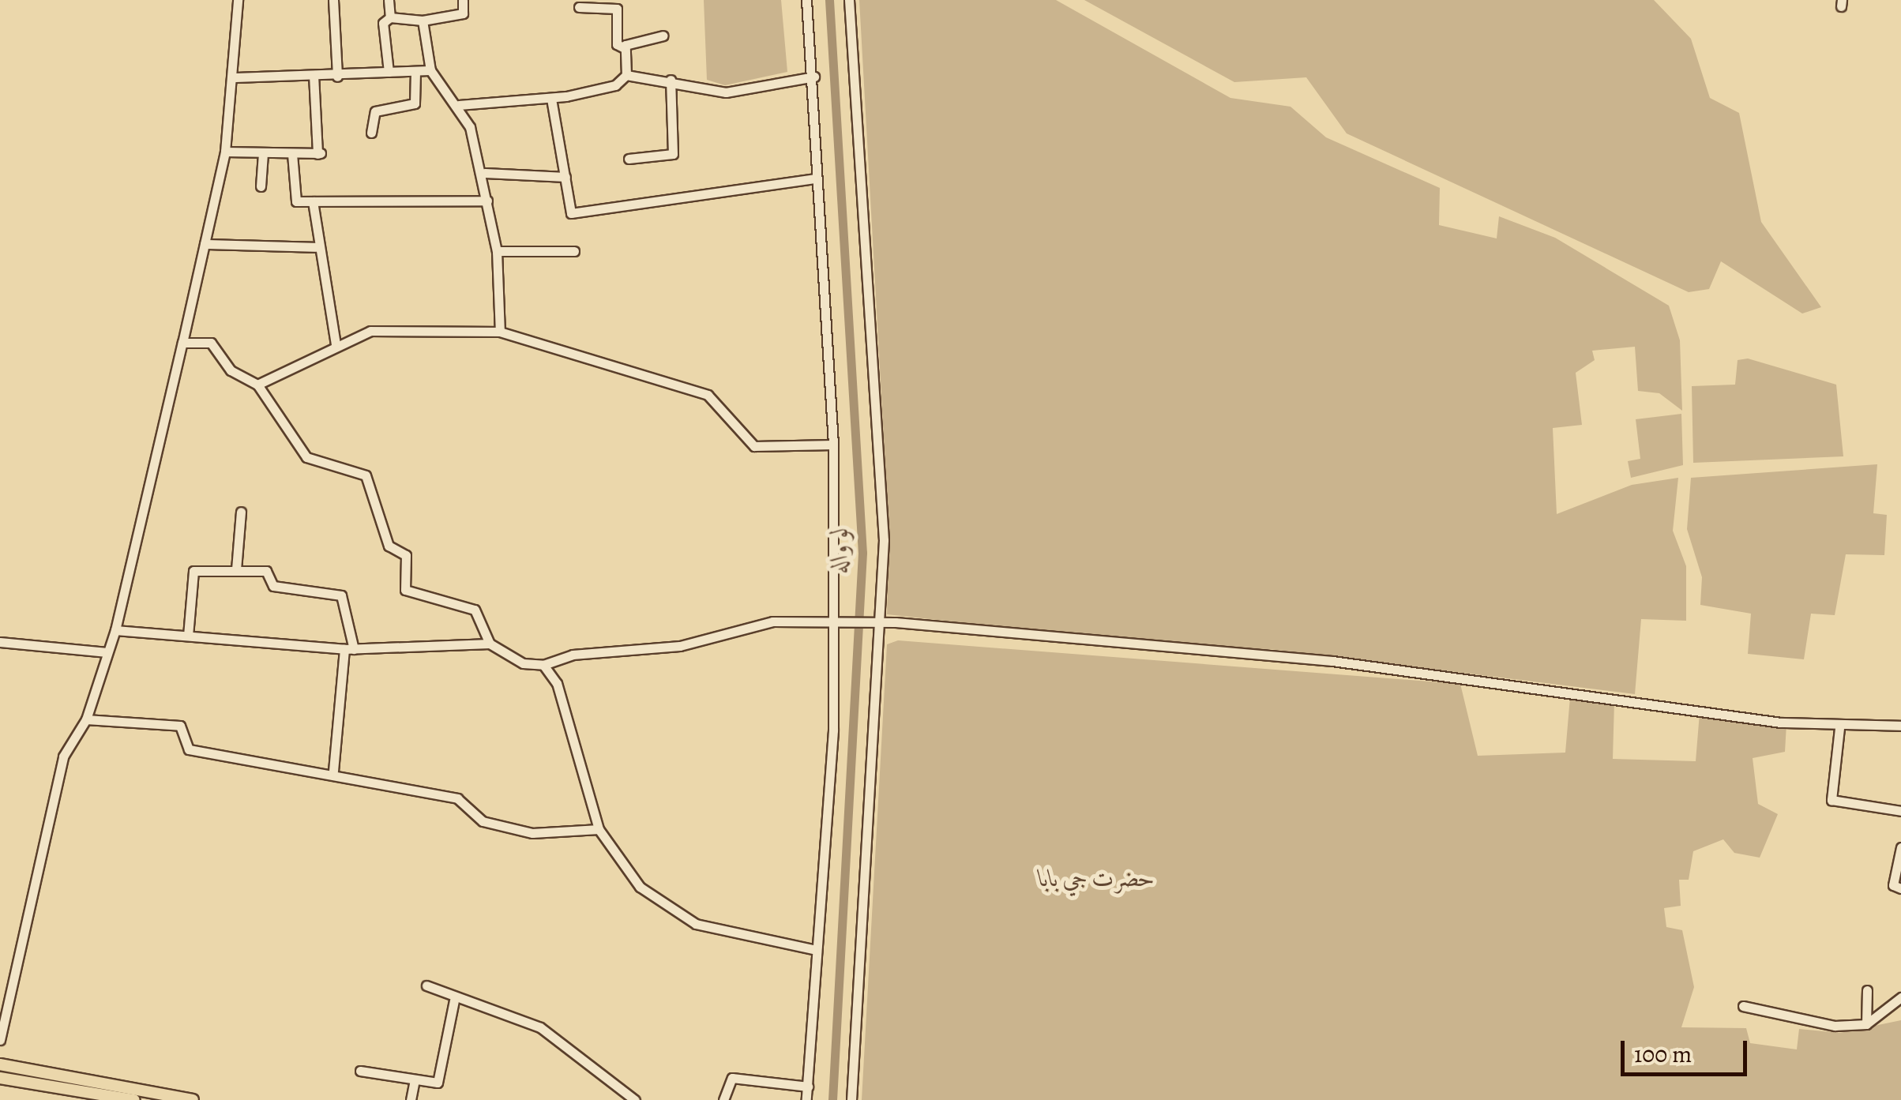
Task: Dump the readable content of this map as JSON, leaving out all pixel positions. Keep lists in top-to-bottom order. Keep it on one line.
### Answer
{"water":["لو واله"],"parks":["حضرت جي بابا"],"scale_bar":"100 m"}
